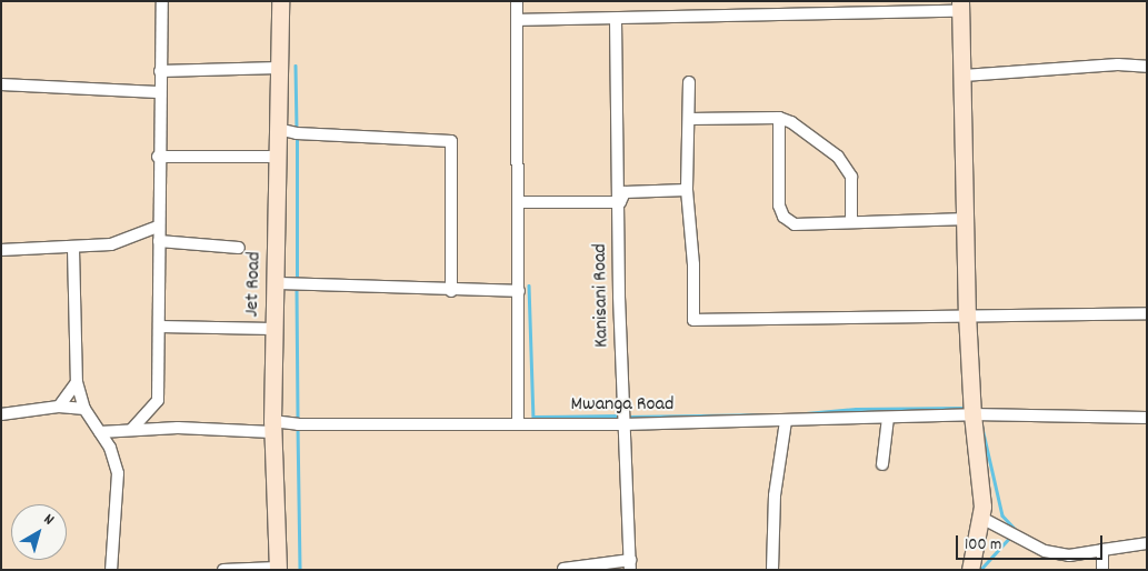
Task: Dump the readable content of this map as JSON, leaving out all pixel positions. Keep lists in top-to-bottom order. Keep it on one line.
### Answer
{"streets":{"street":["Jet Road","Kanisani Road","Mwanga Road"]},"crossings":[["Jet Road","Mwanga Road"],["Kanisani Road","Mwanga Road"]],"scale_bar":"100 m","north":"top right"}
